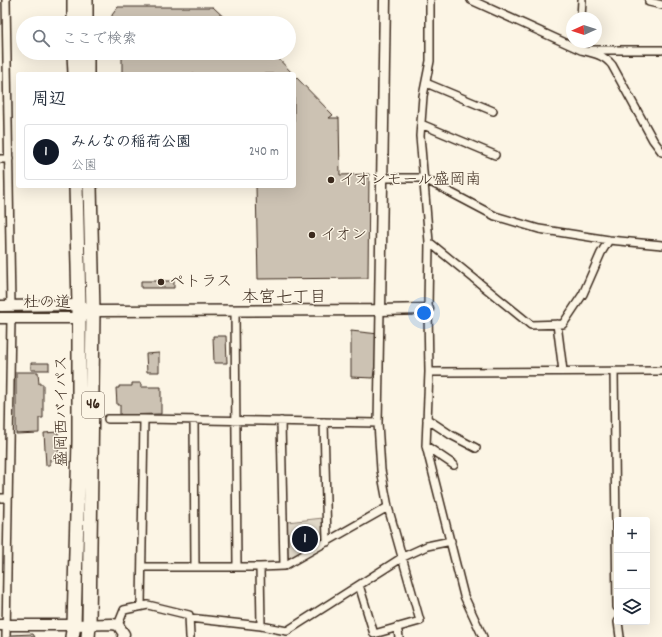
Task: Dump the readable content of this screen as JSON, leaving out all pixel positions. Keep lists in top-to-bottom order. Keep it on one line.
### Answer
{"streets":{"highway":["46","盛岡西バイパス"],"street":["杜の道"]},"crossings":[["杜の道","盛岡西バイパス"]],"districts":["本宮七丁目"],"places":["イオンモール盛岡南","イオン","ペトラス"],"north":"left","page":{"search":"ここで検索","heading":"周辺","list":[{"mark":"1","name":"みんなの稲荷公園","note":"公園","value":"240 m"}],"map_buttons":["+","−"],"pins":"1"}}
